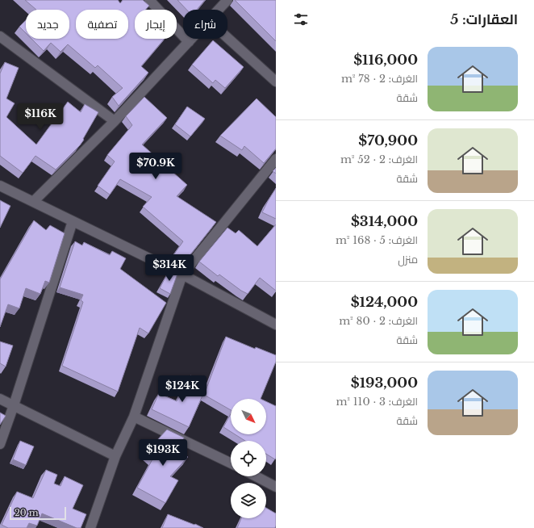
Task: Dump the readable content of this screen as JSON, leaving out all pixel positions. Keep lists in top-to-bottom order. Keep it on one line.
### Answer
{"scale_bar":"20 m","north":"bottom right","page":{"heading":"العقارات: 5","chip":["شراء","إيجار","تصفية","جديد"],"list":[{"name":"$116,000","note":"الغرف: 2 · 78 m² · شقة"},{"name":"$70,900","note":"الغرف: 2 · 52 m² · شقة"},{"name":"$314,000","note":"الغرف: 5 · 168 m² · منزل"},{"name":"$124,000","note":"الغرف: 2 · 80 m² · شقة"},{"name":"$193,000","note":"الغرف: 3 · 110 m² · شقة"}],"price":["$116K","$70.9K","$314K","$124K","$193K"],"scale":"20 m"}}
